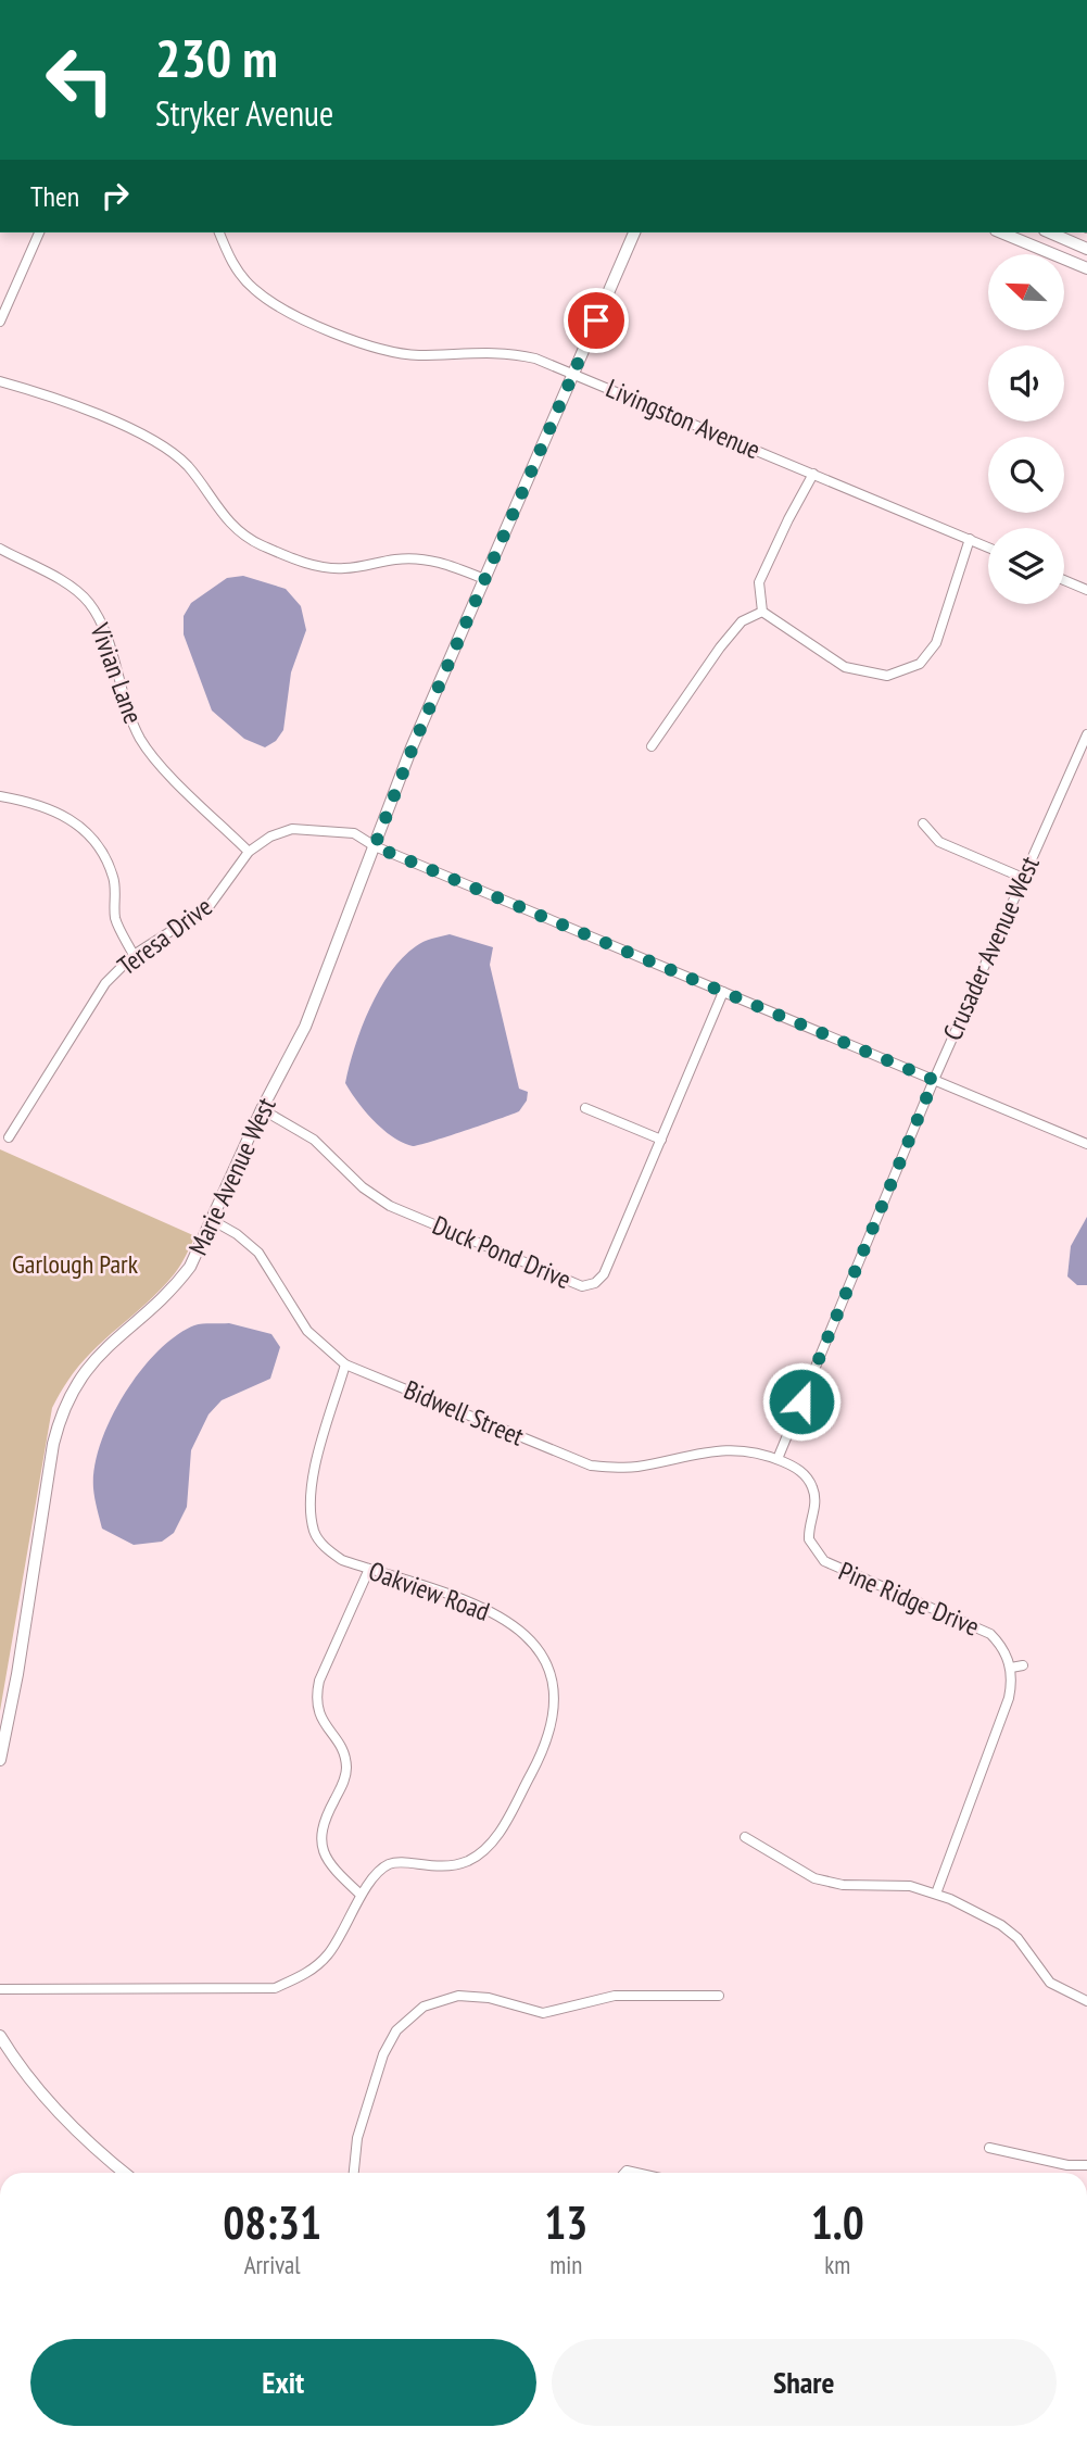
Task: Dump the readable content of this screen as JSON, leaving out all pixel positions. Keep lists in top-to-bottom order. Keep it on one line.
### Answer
{"streets":{"street":["Livingston Avenue","Vivian Lane","Teresa Drive","Crusader Avenue West","Marie Avenue West","Duck Pond Drive","Bidwell Street","Oakview Road","Pine Ridge Drive"]},"crossings":[["Livingston Avenue","Marie Avenue West"],["Vivian Lane","Teresa Drive"],["Teresa Drive","Crusader Avenue West"],["Teresa Drive","Marie Avenue West"],["Teresa Drive","Duck Pond Drive"],["Crusader Avenue West","Bidwell Street"],["Crusader Avenue West","Pine Ridge Drive"],["Marie Avenue West","Duck Pond Drive"],["Marie Avenue West","Bidwell Street"],["Bidwell Street","Oakview Road"],["Bidwell Street","Pine Ridge Drive"]],"parks":["Garlough Park"],"north":"top left","page":{"turn":["230 m","Stryker Avenue"],"then":"Then","eta":["08:31","Arrival","13","min","1.0","km"],"buttons":["Exit","Share"]}}
